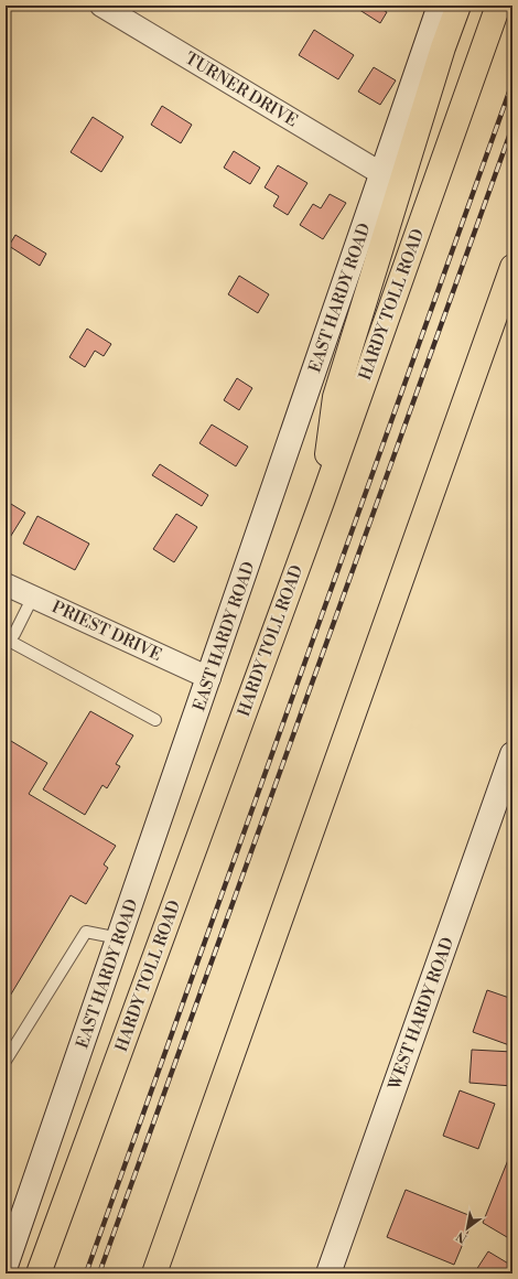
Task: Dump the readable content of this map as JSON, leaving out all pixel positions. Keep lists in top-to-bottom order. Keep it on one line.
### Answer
{"streets":{"highway":["HARDY TOLL ROAD"],"main road":["EAST HARDY ROAD","WEST HARDY ROAD"],"street":["TURNER DRIVE","PRIEST DRIVE"]},"crossings":[["TURNER DRIVE","EAST HARDY ROAD"],["EAST HARDY ROAD","PRIEST DRIVE"]],"north":"bottom left"}
